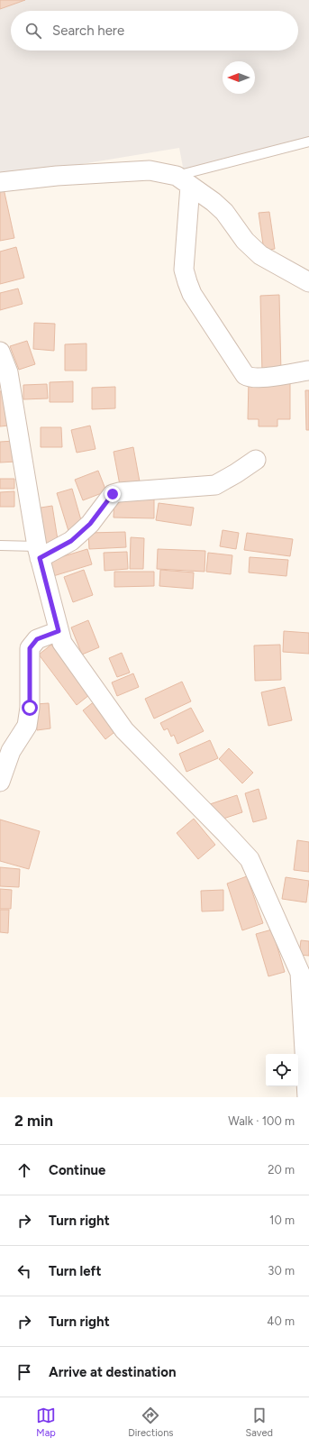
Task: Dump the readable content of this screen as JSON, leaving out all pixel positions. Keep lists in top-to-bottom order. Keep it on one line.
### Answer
{"north":"left","page":{"search":"Search here","heading":["2 min","Walk · 100 m"],"list":[["Continue","20 m"],["Turn right","10 m"],["Turn left","30 m"],["Turn right","40 m"],"Arrive at destination"],"nav":["Map","Directions","Saved"]}}
